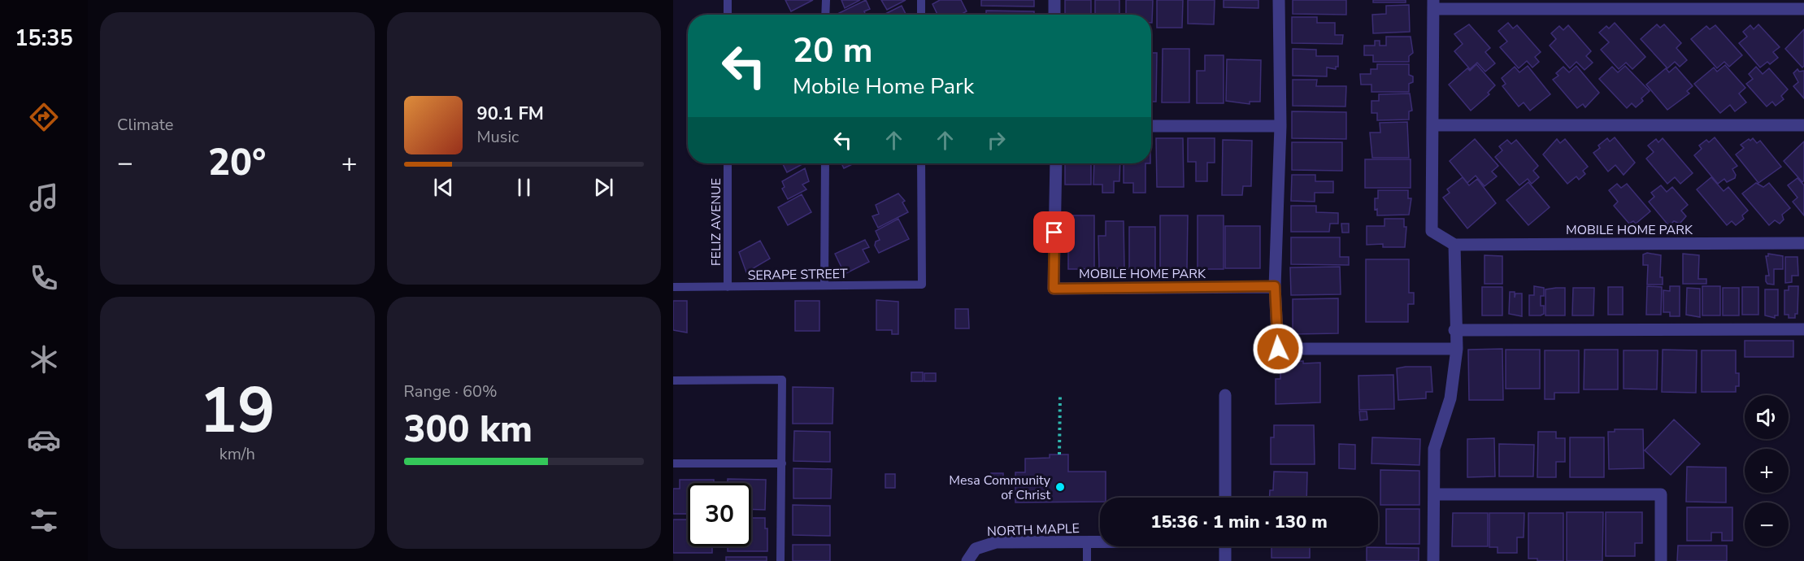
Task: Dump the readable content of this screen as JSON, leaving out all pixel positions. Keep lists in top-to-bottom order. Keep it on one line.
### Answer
{"streets":{"street":["MOBILE HOME PARK","NORTH MAPLE"],"lane":["FELIZ AVENUE","SERAPE STREET"]},"crossings":[["FELIZ AVENUE","SERAPE STREET"]],"places":["Mesa Community of Christ"],"page":{"tabs":"15:35","tile":["Climate",["19","km/h"],["Range · 60%","300 km"]],"turn":["20 m","Mobile Home Park"],"song":["90.1 FM","Music"],"heat":["−","20°","+"],"map_buttons":["+","−"],"limit":"30","trip":"15:36 · 1 min · 130 m"}}
